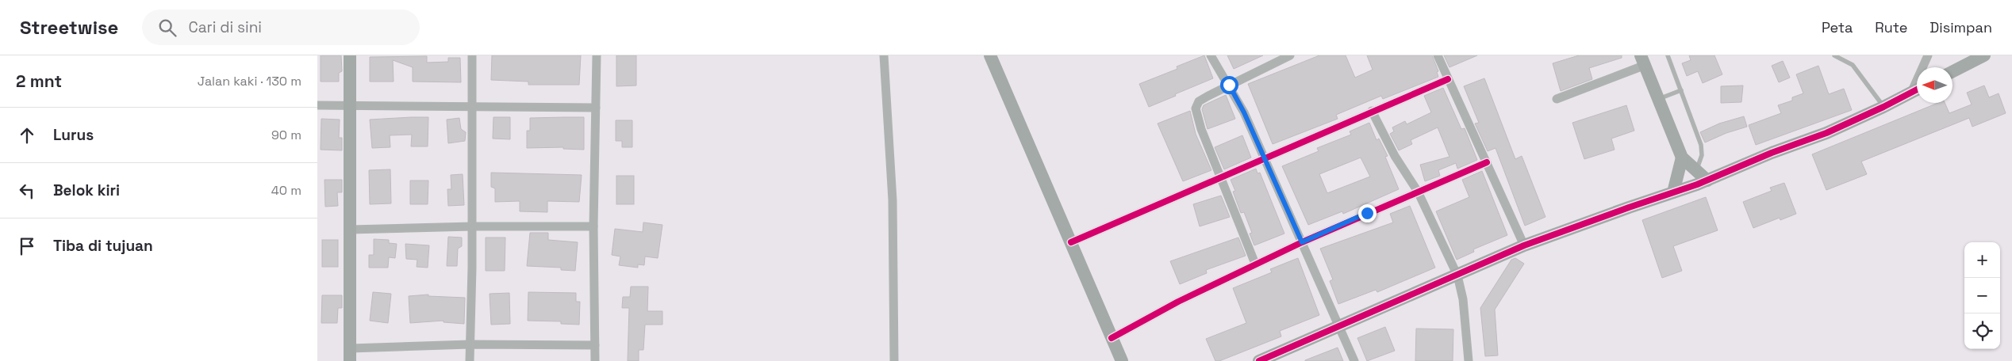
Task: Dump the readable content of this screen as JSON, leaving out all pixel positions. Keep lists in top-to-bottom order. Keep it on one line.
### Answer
{"north":"left","page":{"header":"Streetwise","search":"Cari di sini","nav":["Peta","Rute","Disimpan"],"heading":["2 mnt","Jalan kaki · 130 m"],"list":[["Lurus","90 m"],["Belok kiri","40 m"],"Tiba di tujuan"],"map_buttons":["+","−"]}}
